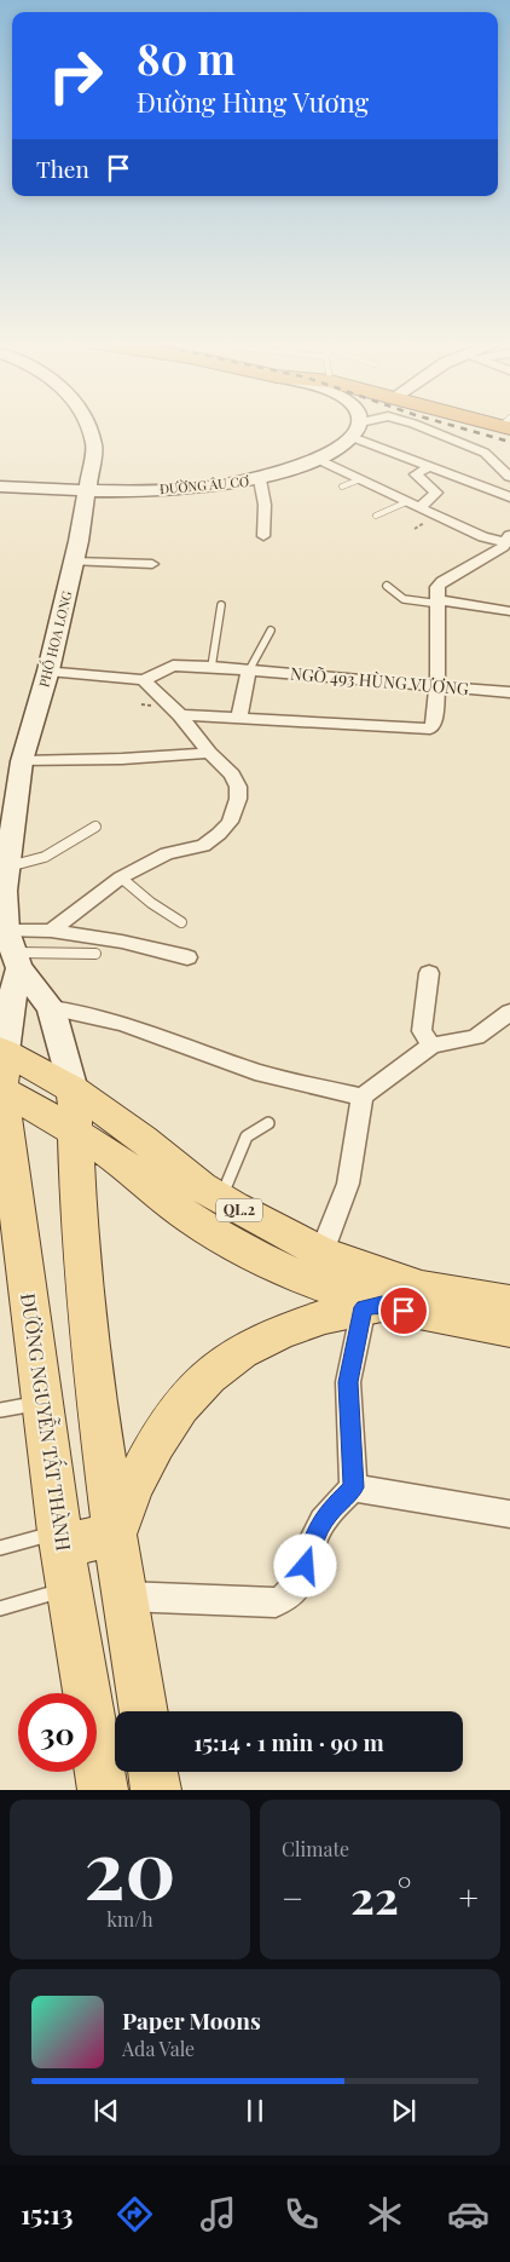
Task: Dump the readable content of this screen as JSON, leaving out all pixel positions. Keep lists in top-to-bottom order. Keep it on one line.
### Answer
{"streets":{"main road":["QL.2","ĐƯỜNG NGUYỄN TẤT THÀNH"],"street":["ĐƯỜNG ÂU CƠ","PHỐ HOA LONG","NGÕ 493 HÙNG VƯƠNG"]},"crossings":[["ĐƯỜNG ÂU CƠ","PHỐ HOA LONG"],["PHỐ HOA LONG","QL.2"],["PHỐ HOA LONG","ĐƯỜNG NGUYỄN TẤT THÀNH"],["QL.2","ĐƯỜNG NGUYỄN TẤT THÀNH"]],"page":{"turn":["80 m","Đường Hùng Vương"],"then":"Then","limit":"30","trip":"15:14 · 1 min · 90 m","tile":[["20","km/h"],"Climate"],"heat":["−","22°","+"],"song":["Paper Moons","Ada Vale"],"tabs":"15:13"}}
